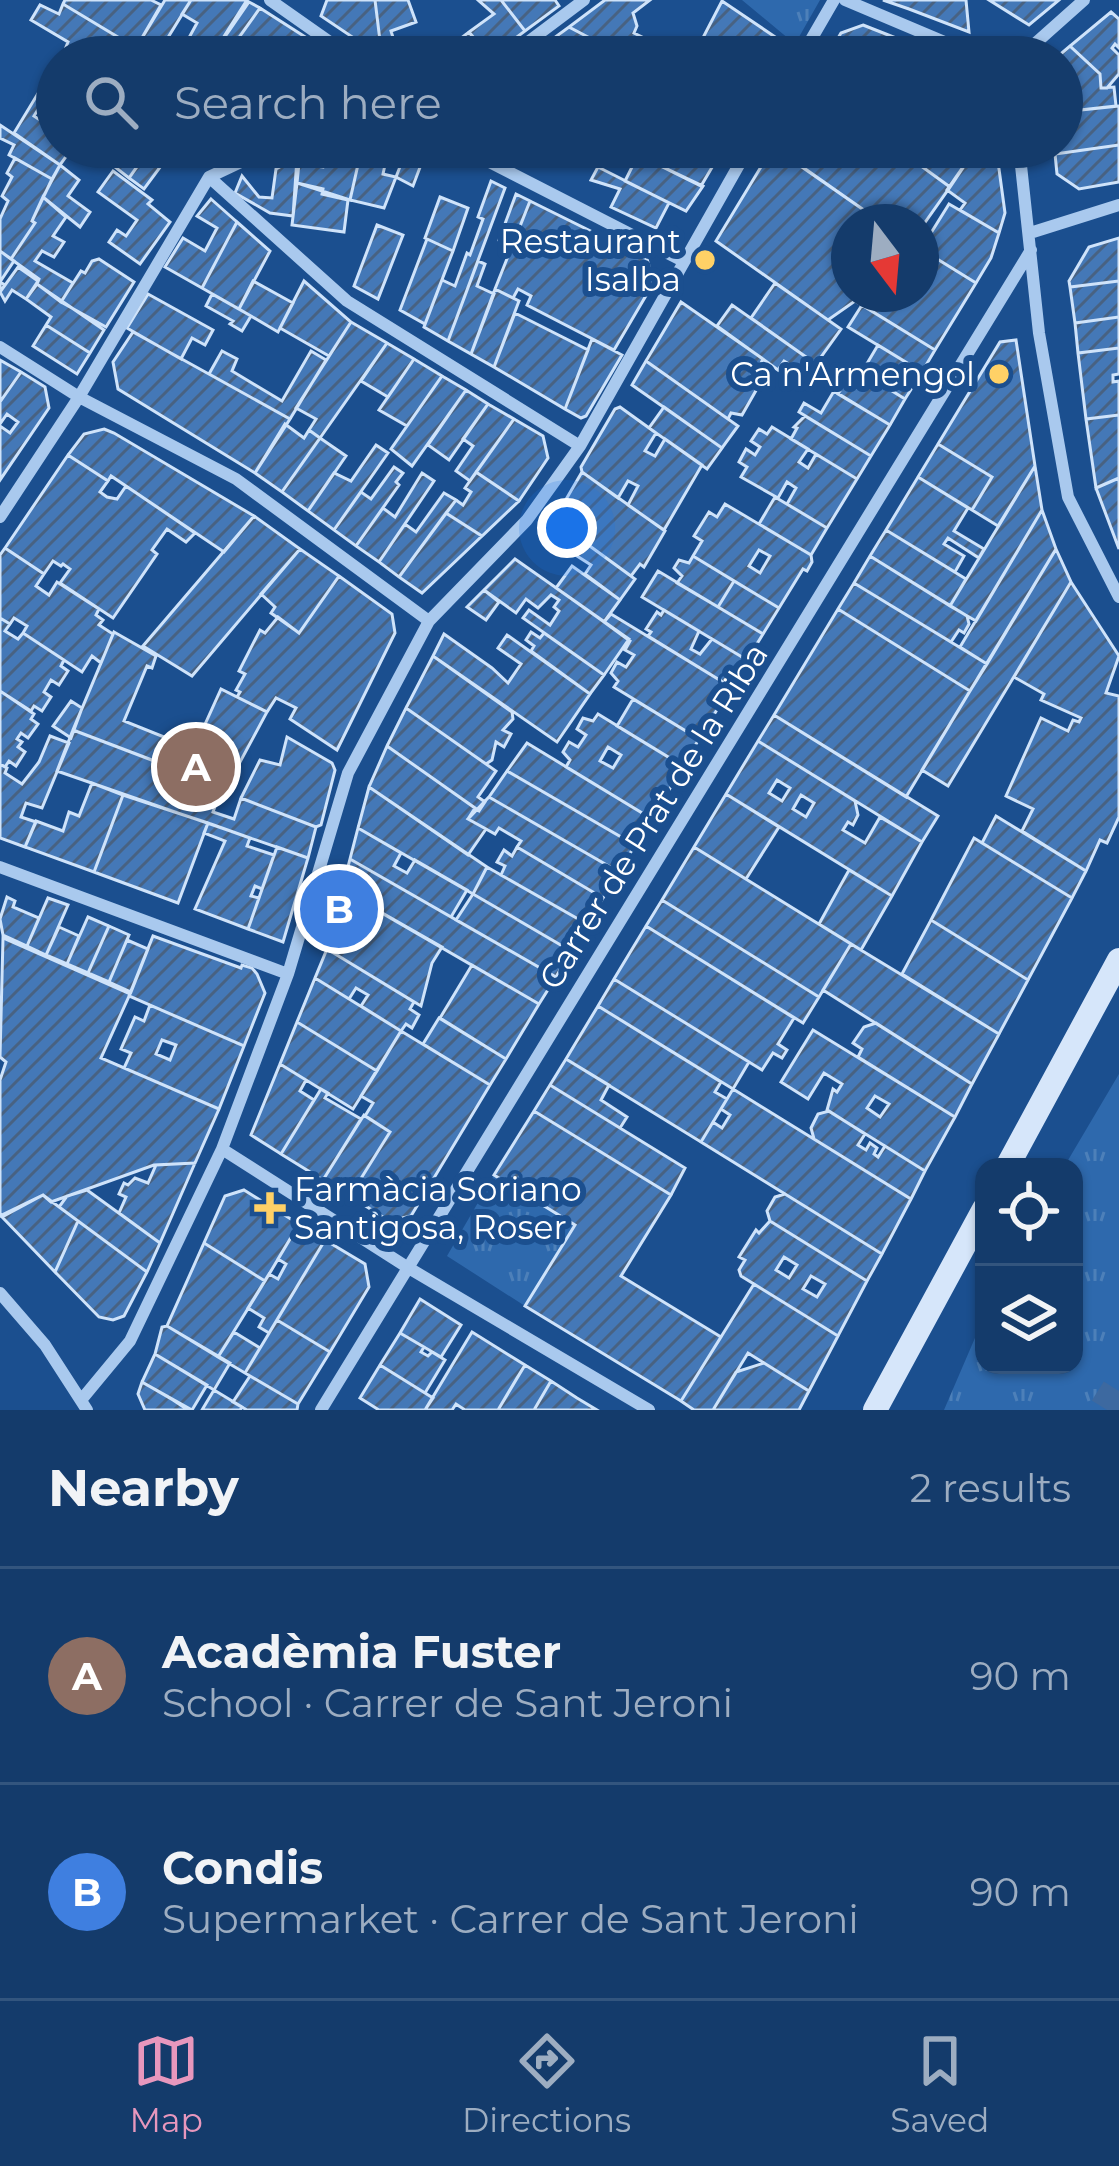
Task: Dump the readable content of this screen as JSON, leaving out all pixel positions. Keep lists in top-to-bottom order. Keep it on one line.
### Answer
{"streets":{"street":["Carrer de Prat de la Riba"]},"places":{"other":["Restaurant Isalba","Ca n'Armengol"],"health":["Farmàcia Soriano Santigosa, Roser"]},"north":"bottom","page":{"search":"Search here","pins":["A","B"],"heading":["Nearby","2 results"],"list":[{"mark":"A","name":"Acadèmia Fuster","note":"School · Carrer de Sant Jeroni","value":"90 m"},{"mark":"B","name":"Condis","note":"Supermarket · Carrer de Sant Jeroni","value":"90 m"}],"nav":["Map","Directions","Saved"]}}
